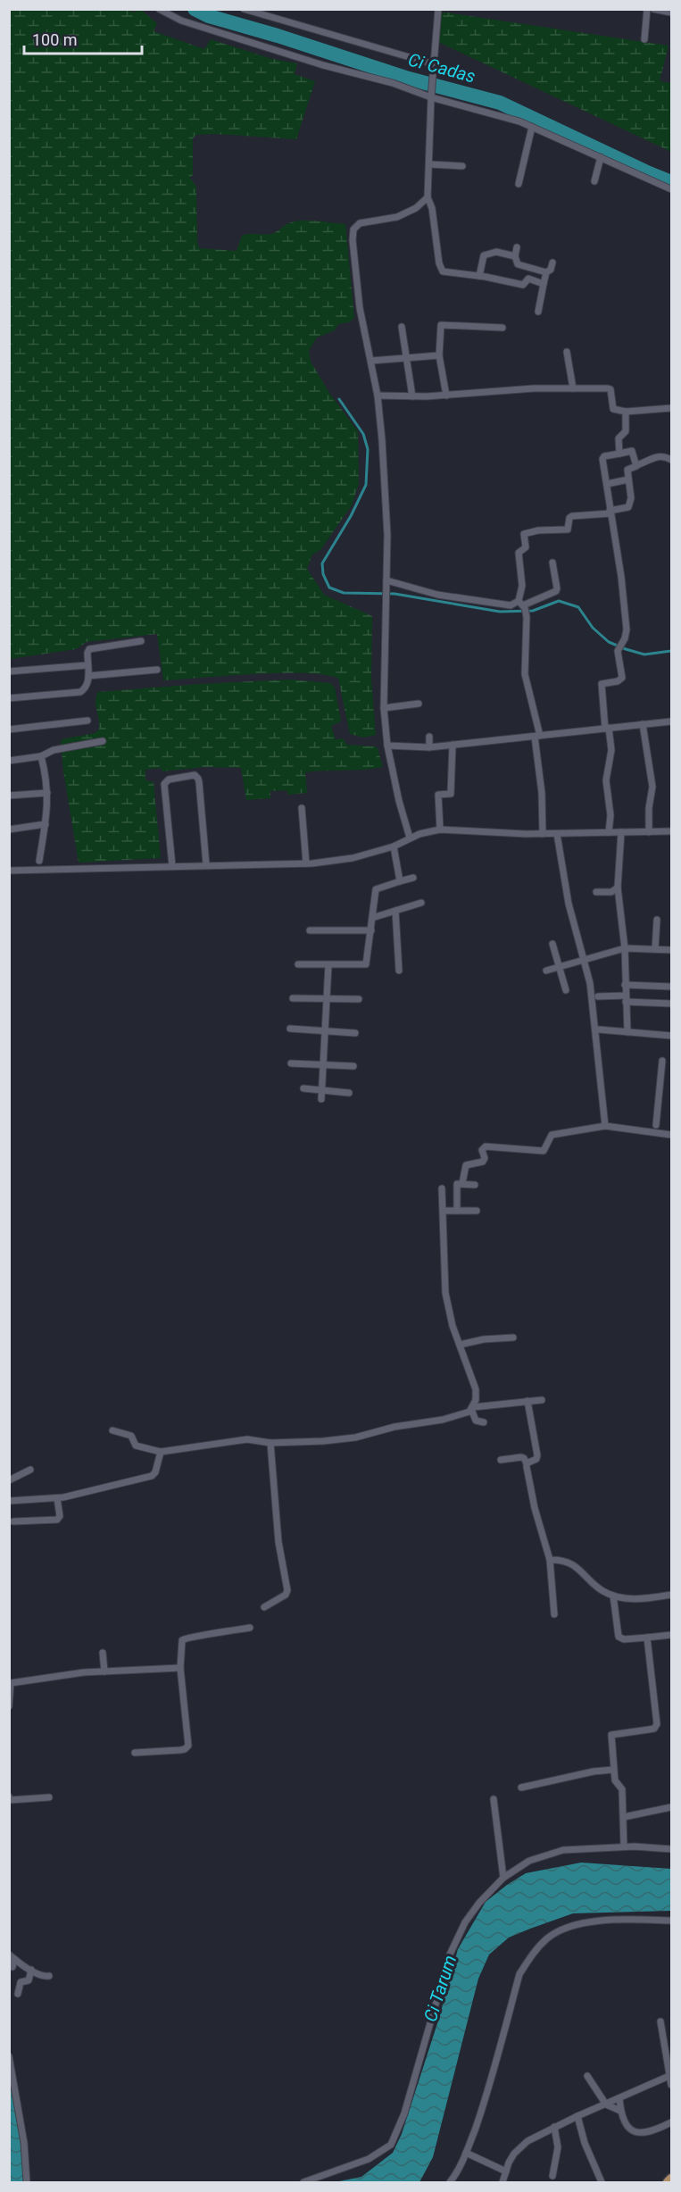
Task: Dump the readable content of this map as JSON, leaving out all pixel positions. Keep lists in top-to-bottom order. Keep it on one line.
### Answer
{"water":["Ci Cadas","Ci Tarum"],"scale_bar":"100 m"}
